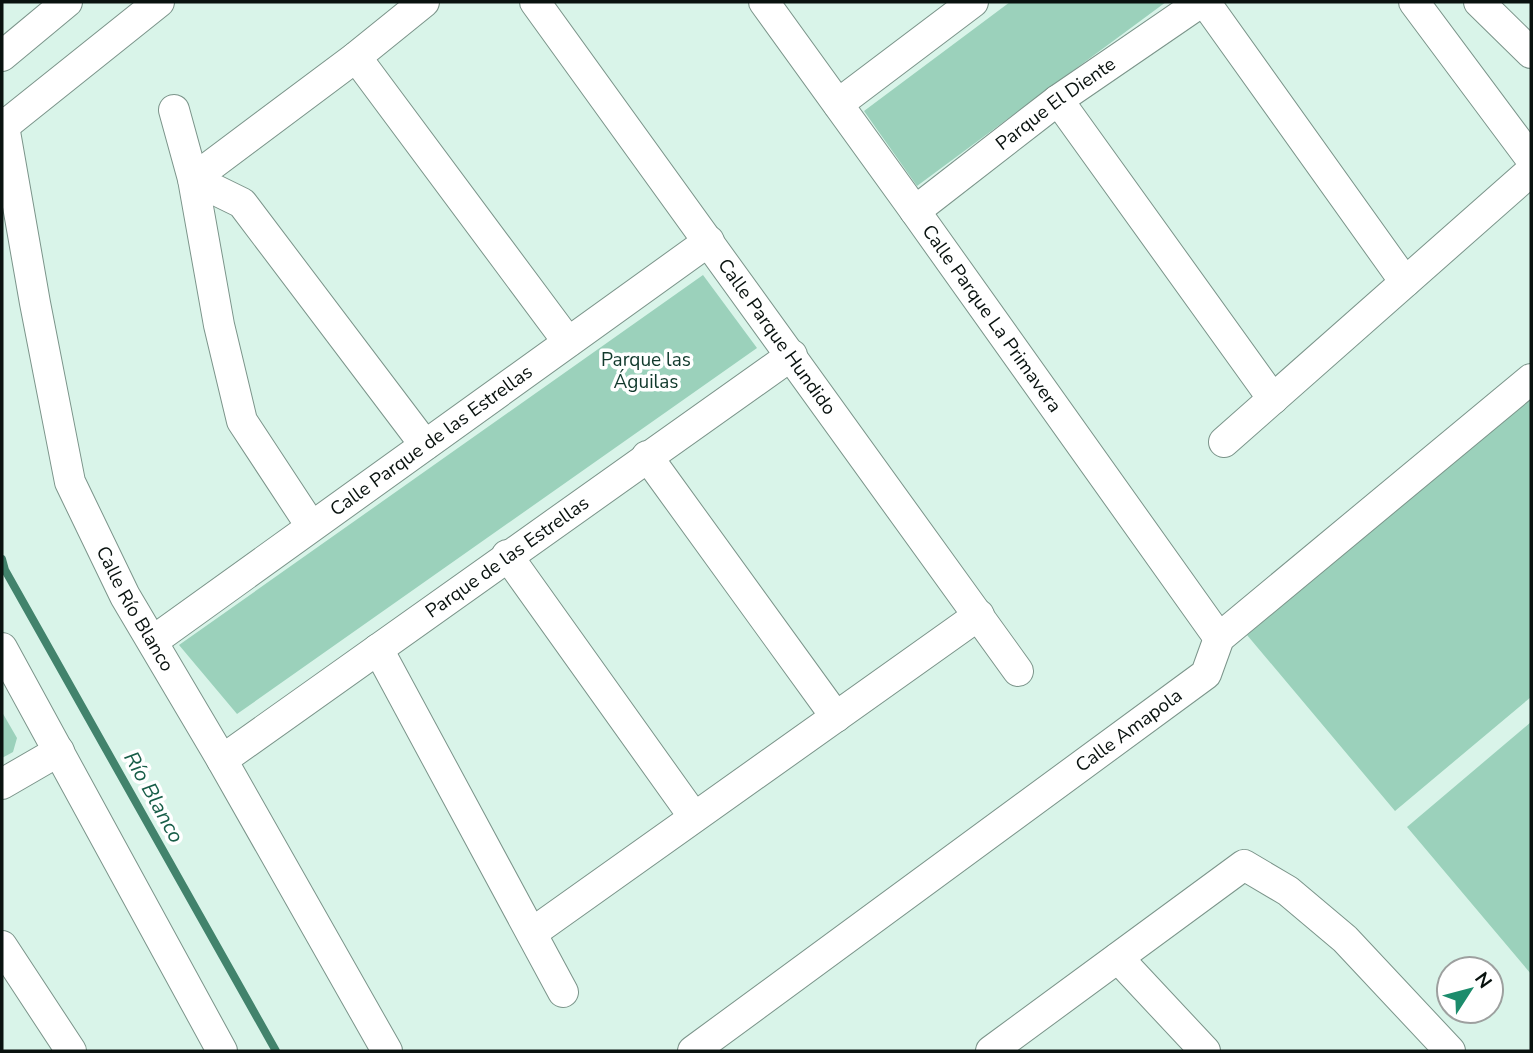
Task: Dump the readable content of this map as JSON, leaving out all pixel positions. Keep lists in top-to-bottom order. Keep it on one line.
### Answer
{"streets":{"street":["Parque El Diente","Calle Parque La Primavera","Calle Parque Hundido","Calle Parque de las Estrellas","Parque de las Estrellas","Calle Río Blanco","Calle Amapola"]},"crossings":[["Parque El Diente","Calle Parque La Primavera"],["Calle Parque La Primavera","Calle Amapola"],["Calle Parque Hundido","Calle Parque de las Estrellas"],["Calle Parque Hundido","Parque de las Estrellas"],["Calle Parque de las Estrellas","Calle Río Blanco"],["Parque de las Estrellas","Calle Río Blanco"]],"water":["Río Blanco"],"parks":["Parque las Águilas"],"north":"top right"}
